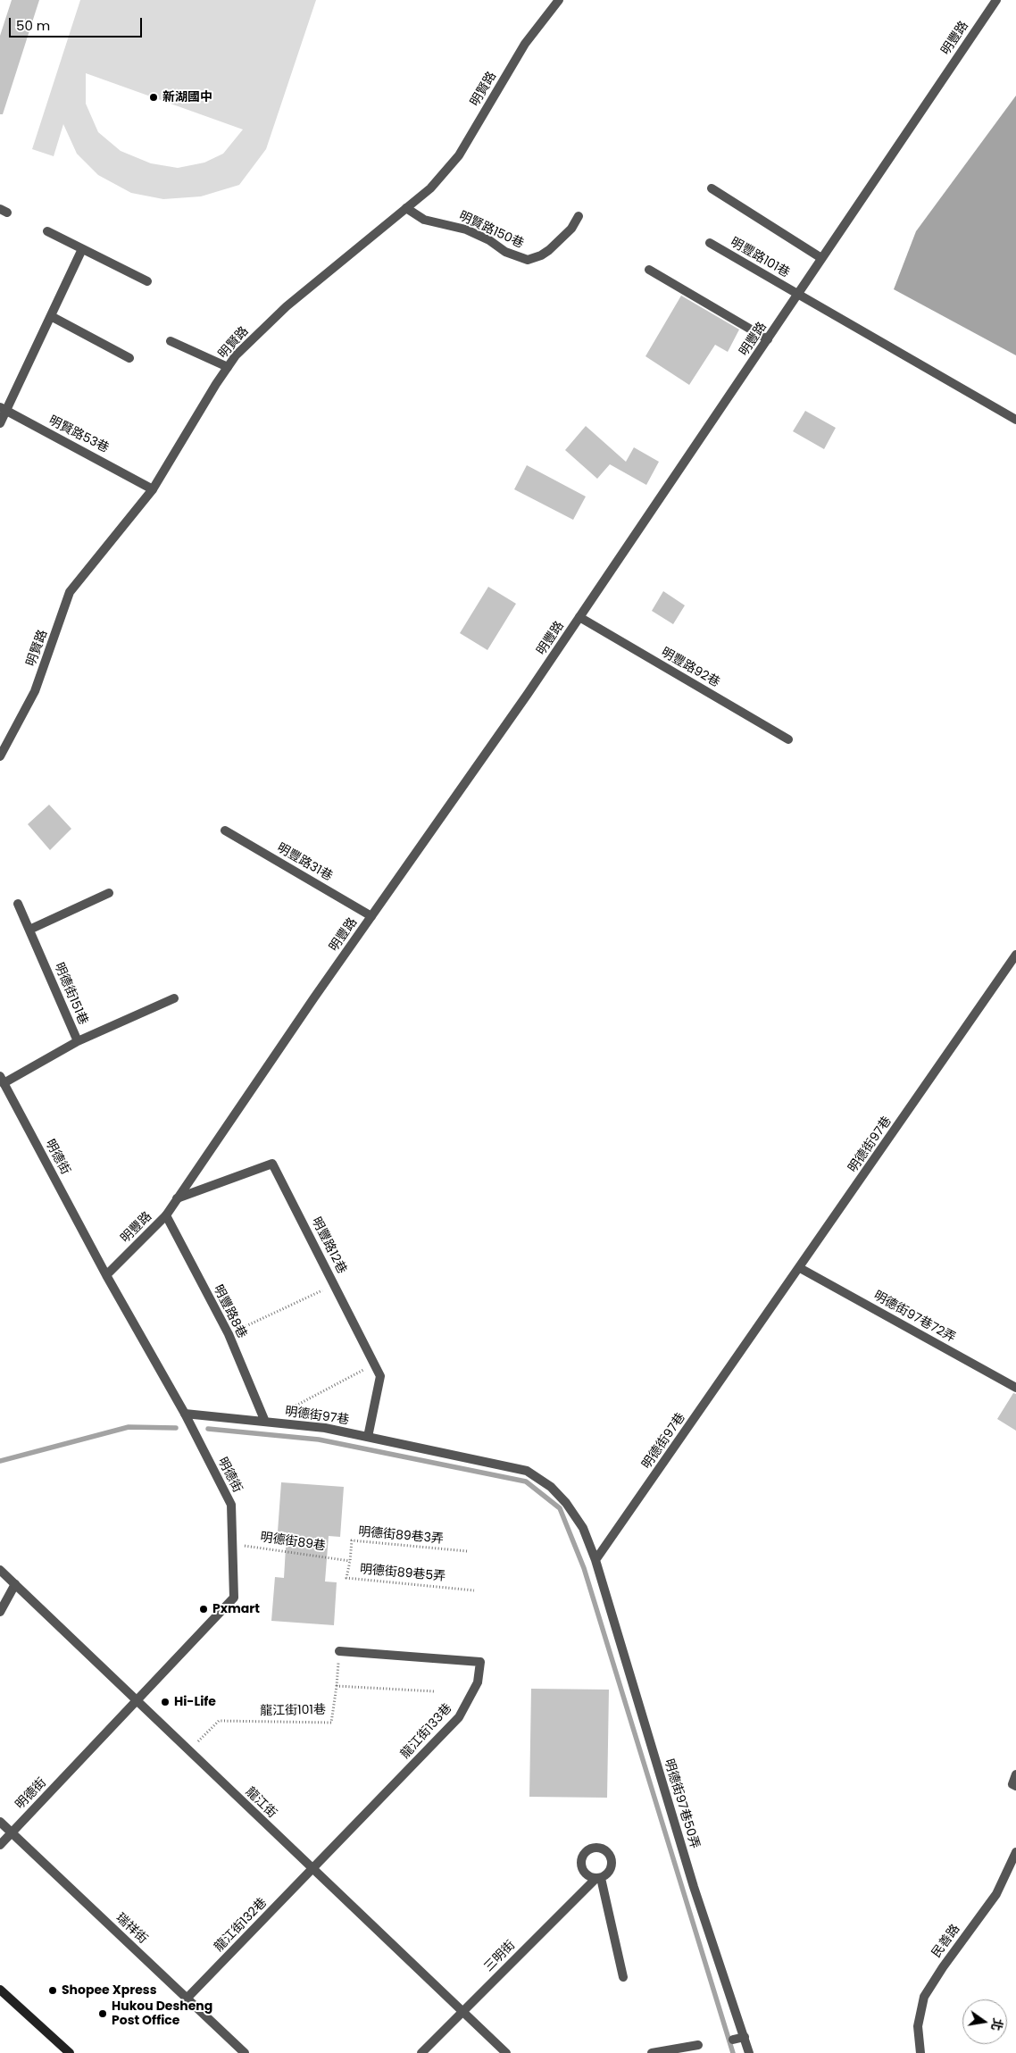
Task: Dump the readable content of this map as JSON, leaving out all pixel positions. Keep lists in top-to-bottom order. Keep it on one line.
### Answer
{"streets":{"street":["明豐路","明賢路","明賢路150巷","明豐路101巷","明賢路53巷","明豐路92巷","明豐路31巷","明德街151巷","明德街97巷","明德街","明豐路12巷","明豐路8巷","明德街97巷72弄","龍江街133巷","龍江街","明德街97巷50弄","龍江街132巷","瑞祥街","民善路","三明街"],"path":["明德街89巷3弄","明德街89巷","明德街89巷5弄","龍江街101巷"]},"crossings":[["明豐路","明豐路101巷"],["明豐路","明豐路92巷"],["明豐路","明豐路31巷"],["明豐路","明德街"],["明豐路","明豐路12巷"],["明豐路","明豐路8巷"],["明賢路","明賢路150巷"],["明賢路","明賢路53巷"],["明德街151巷","明德街"],["明德街97巷","明德街"],["明德街97巷","明豐路12巷"],["明德街97巷","明豐路8巷"],["明德街97巷","明德街97巷72弄"],["明德街97巷","明德街97巷50弄"],["明德街","明德街89巷"],["明德街","龍江街"],["明德街","瑞祥街"],["明德街89巷3弄","明德街89巷"],["明德街89巷3弄","明德街89巷5弄"],["明德街89巷","明德街89巷5弄"],["龍江街101巷","龍江街"],["龍江街133巷","龍江街"],["龍江街133巷","龍江街132巷"],["龍江街","龍江街132巷"],["龍江街","三明街"],["龍江街132巷","瑞祥街"]],"places":["新湖國中","Pxmart","Hi-Life","Shopee Xpress","Hukou Desheng Post Office"],"scale_bar":"50 m","north":"right"}
